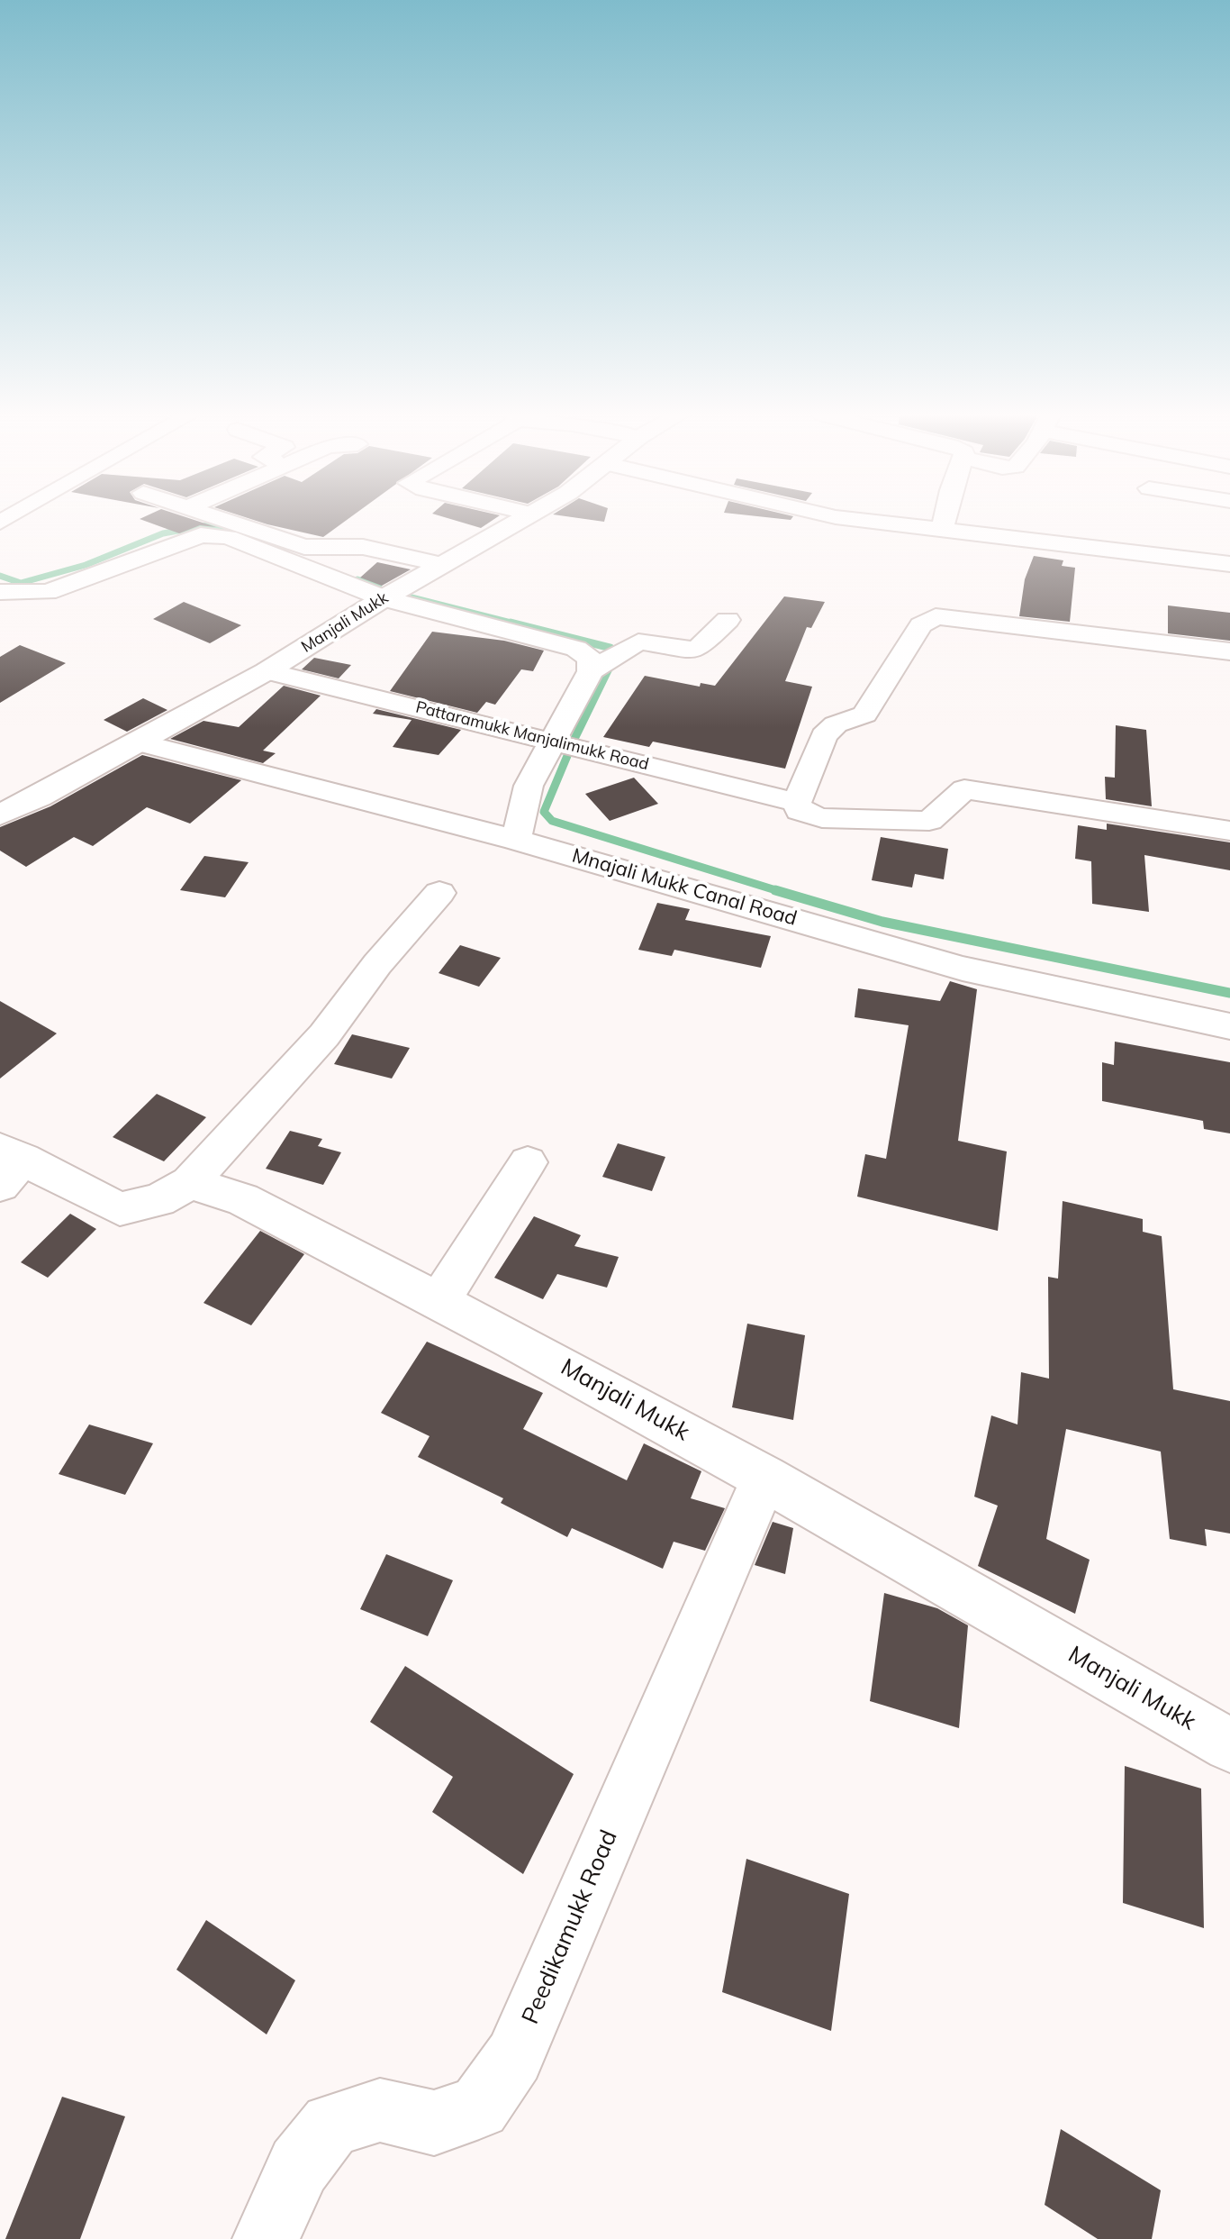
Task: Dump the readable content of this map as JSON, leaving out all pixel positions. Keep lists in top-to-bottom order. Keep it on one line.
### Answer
{"streets":{"street":["Manjali Mukk","Pattaramukk Manjalimukk Road","Mnajali Mukk Canal Road","Peedikamukk Road"]},"crossings":[["Manjali Mukk","Pattaramukk Manjalimukk Road"],["Manjali Mukk","Mnajali Mukk Canal Road"],["Manjali Mukk","Peedikamukk Road"]]}
